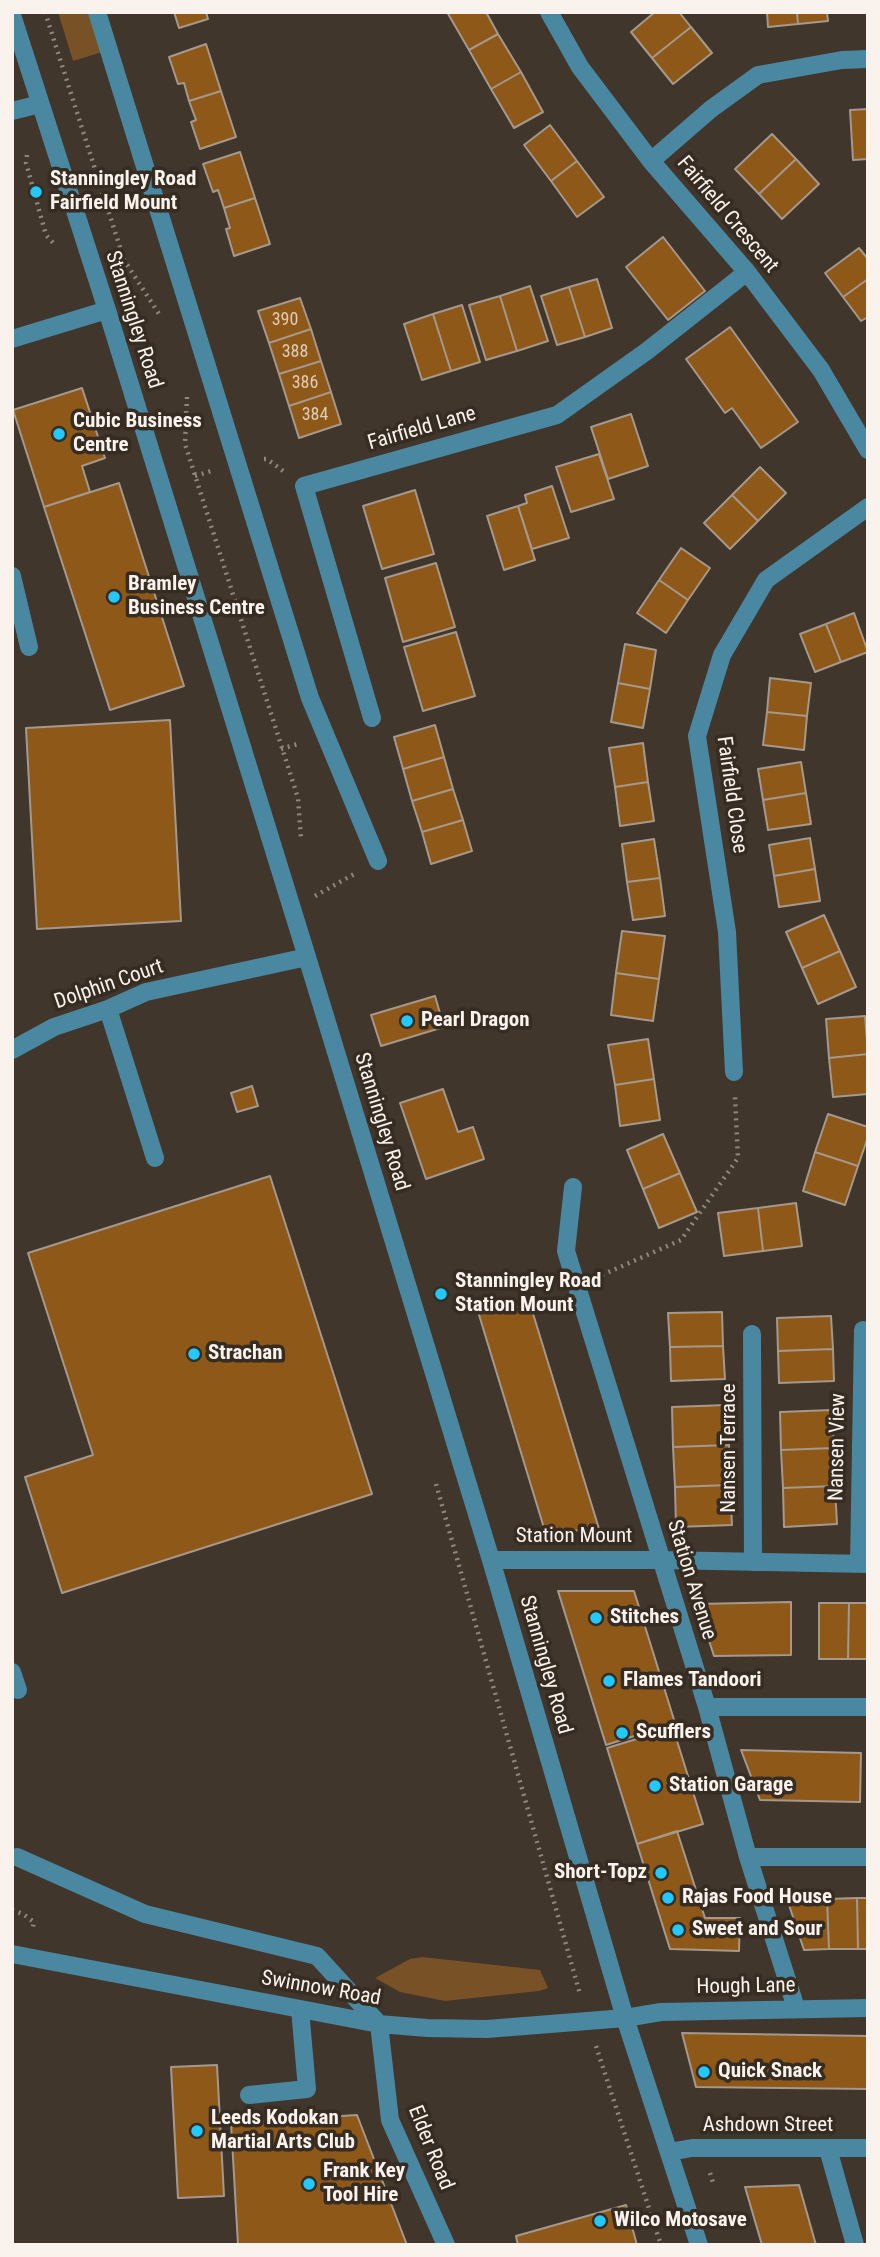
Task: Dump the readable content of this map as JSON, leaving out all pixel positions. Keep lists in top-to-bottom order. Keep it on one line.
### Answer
{"streets":{"street":["Fairfield Crescent","Stanningley Road","Fairfield Lane","Fairfield Close","Dolphin Court","Nansen View","Nansen Terrace","Station Mount","Station Avenue","Hough Lane","Swinnow Road","Ashdown Street","Elder Road"]},"crossings":[["Fairfield Crescent","Fairfield Lane"],["Stanningley Road","Dolphin Court"],["Stanningley Road","Station Mount"],["Stanningley Road","Hough Lane"],["Stanningley Road","Swinnow Road"],["Stanningley Road","Ashdown Street"],["Nansen View","Station Mount"],["Nansen Terrace","Station Mount"],["Station Mount","Station Avenue"],["Station Avenue","Hough Lane"],["Hough Lane","Swinnow Road"],["Swinnow Road","Elder Road"]],"places":["Stanningley Road Fairfield Mount","Cubic Business Centre","Bramley Business Centre","Pearl Dragon","Stanningley Road Station Mount","Strachan","Stitches","Flames Tandoori","Scufflers","Station Garage","Short-Topz","Rajas Food House","Sweet and Sour","Quick Snack","Leeds Kodokan Martial Arts Club","Frank Key Tool Hire","Wilco Motosave"],"house_numbers":["390","388","386","384"]}
